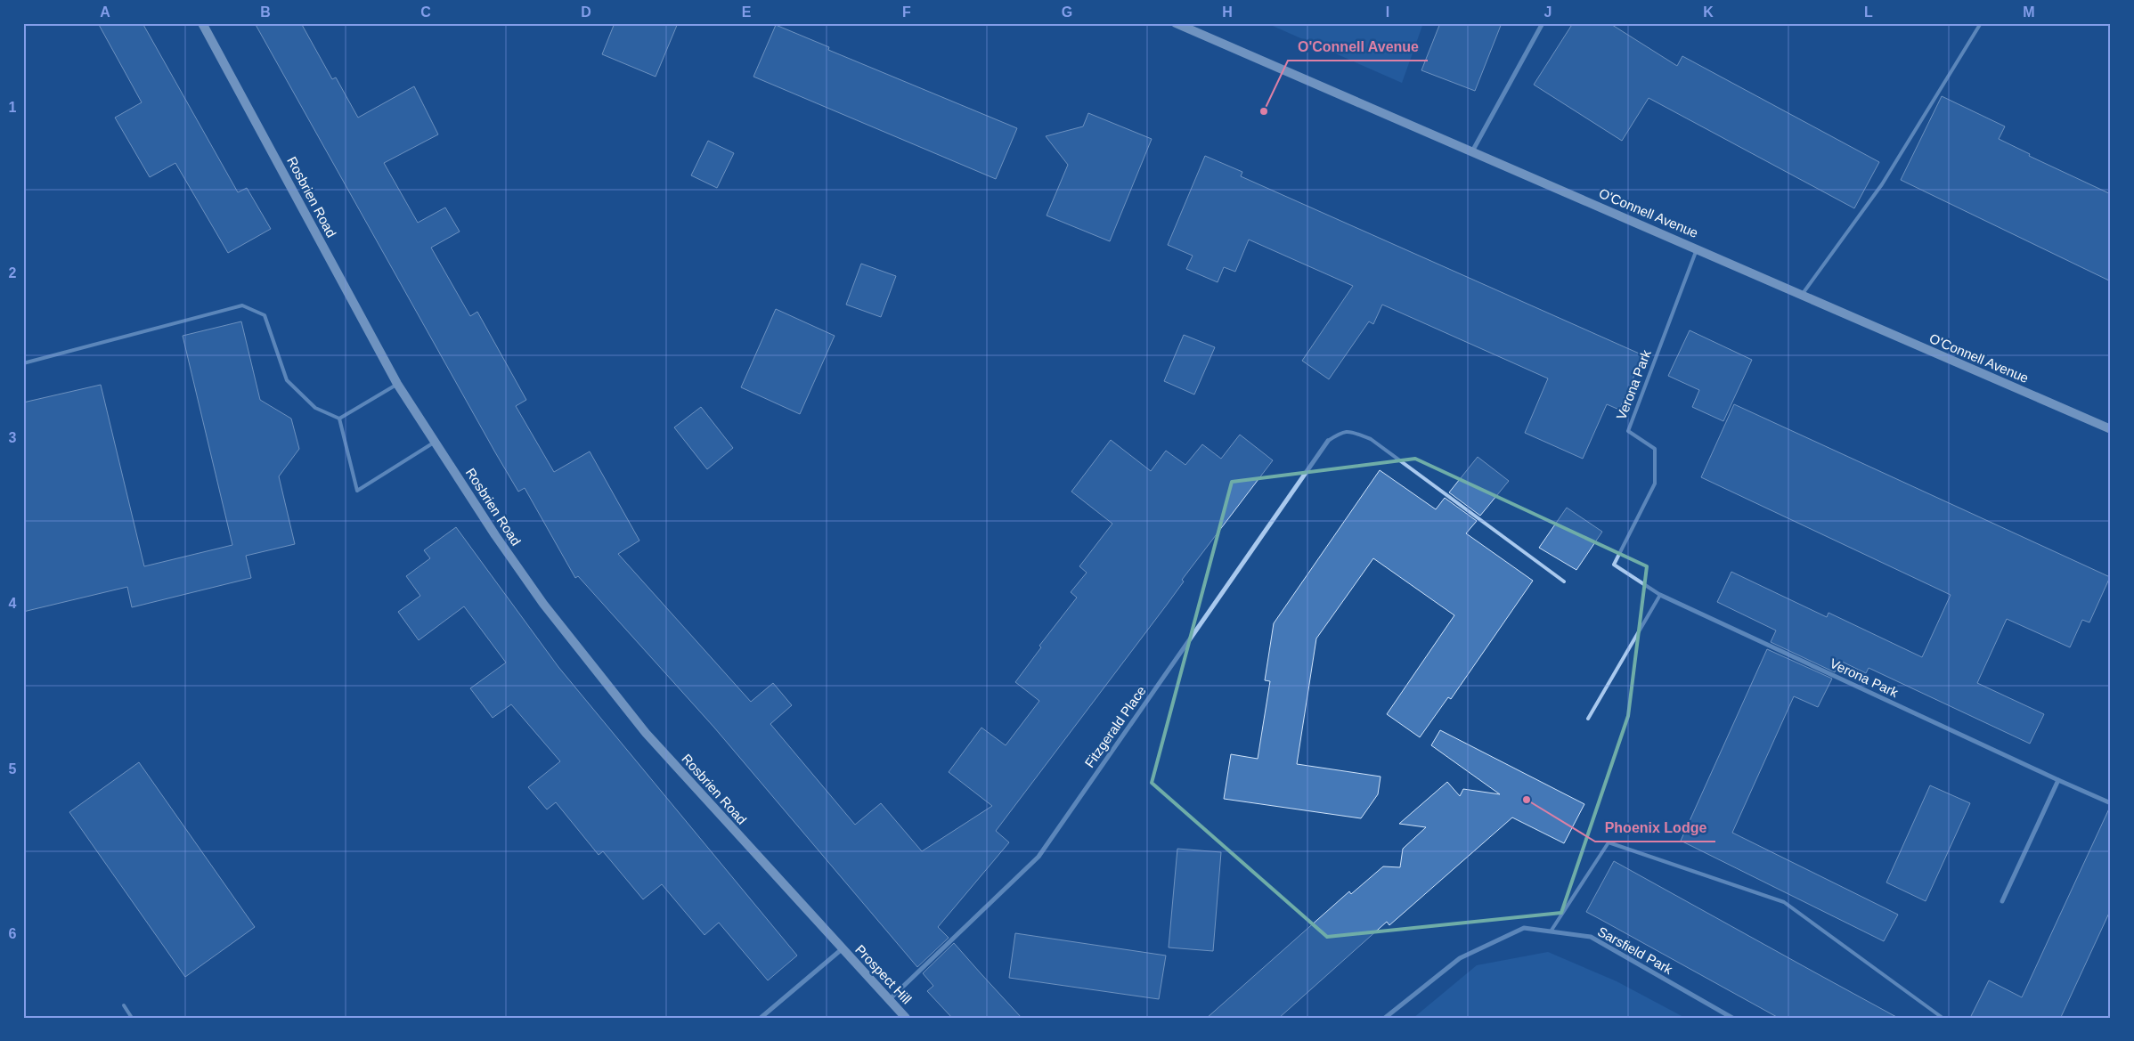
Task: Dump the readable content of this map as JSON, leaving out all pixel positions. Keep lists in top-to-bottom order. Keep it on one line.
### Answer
{"streets":{"main road":["Rosbrien Road","O'Connell Avenue","Prospect Hill"],"street":["Verona Park","Fitzgerald Place","Sarsfield Park"]},"crossings":[["Rosbrien Road","Prospect Hill"],["O'Connell Avenue","Verona Park"],["Fitzgerald Place","Prospect Hill"]],"places":["O'Connell Avenue","Phoenix Lodge"],"grid":{"columns":["A","B","C","D","E","F","G","H","I","J","K","L","M"],"rows":["1","2","3","4","5","6"]}}
